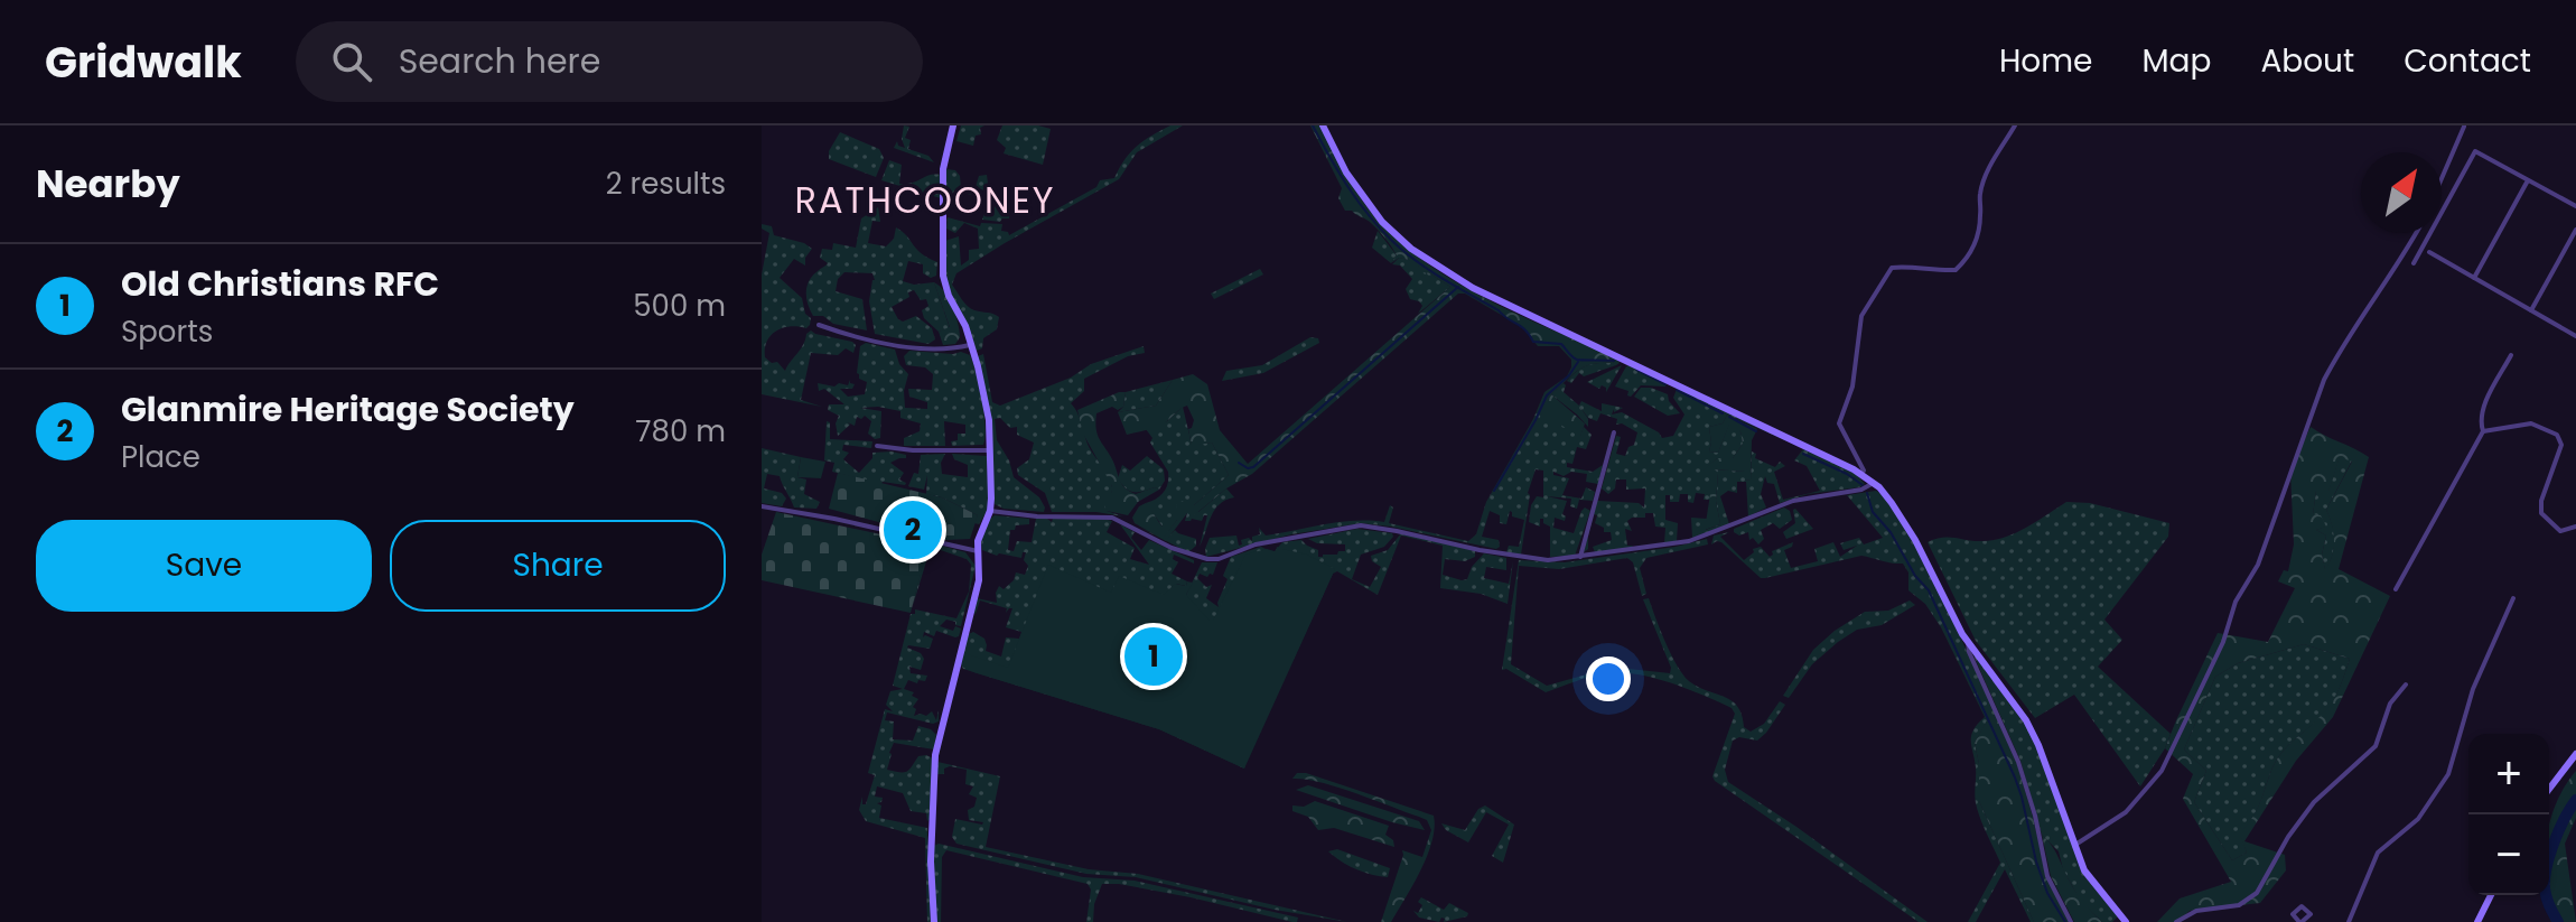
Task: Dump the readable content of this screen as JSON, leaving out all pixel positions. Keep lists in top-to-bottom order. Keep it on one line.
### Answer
{"districts":["RATHCOONEY"],"north":"top right","page":{"header":"Gridwalk","search":"Search here","nav":["Home","Map","About","Contact"],"heading":["Nearby","2 results"],"list":[{"mark":"1","name":"Old Christians RFC","note":"Sports","value":"500 m"},{"mark":"2","name":"Glanmire Heritage Society","note":"Place","value":"780 m"}],"buttons":["Save","Share"],"pins":["2","1"],"map_buttons":["+","−"]}}
